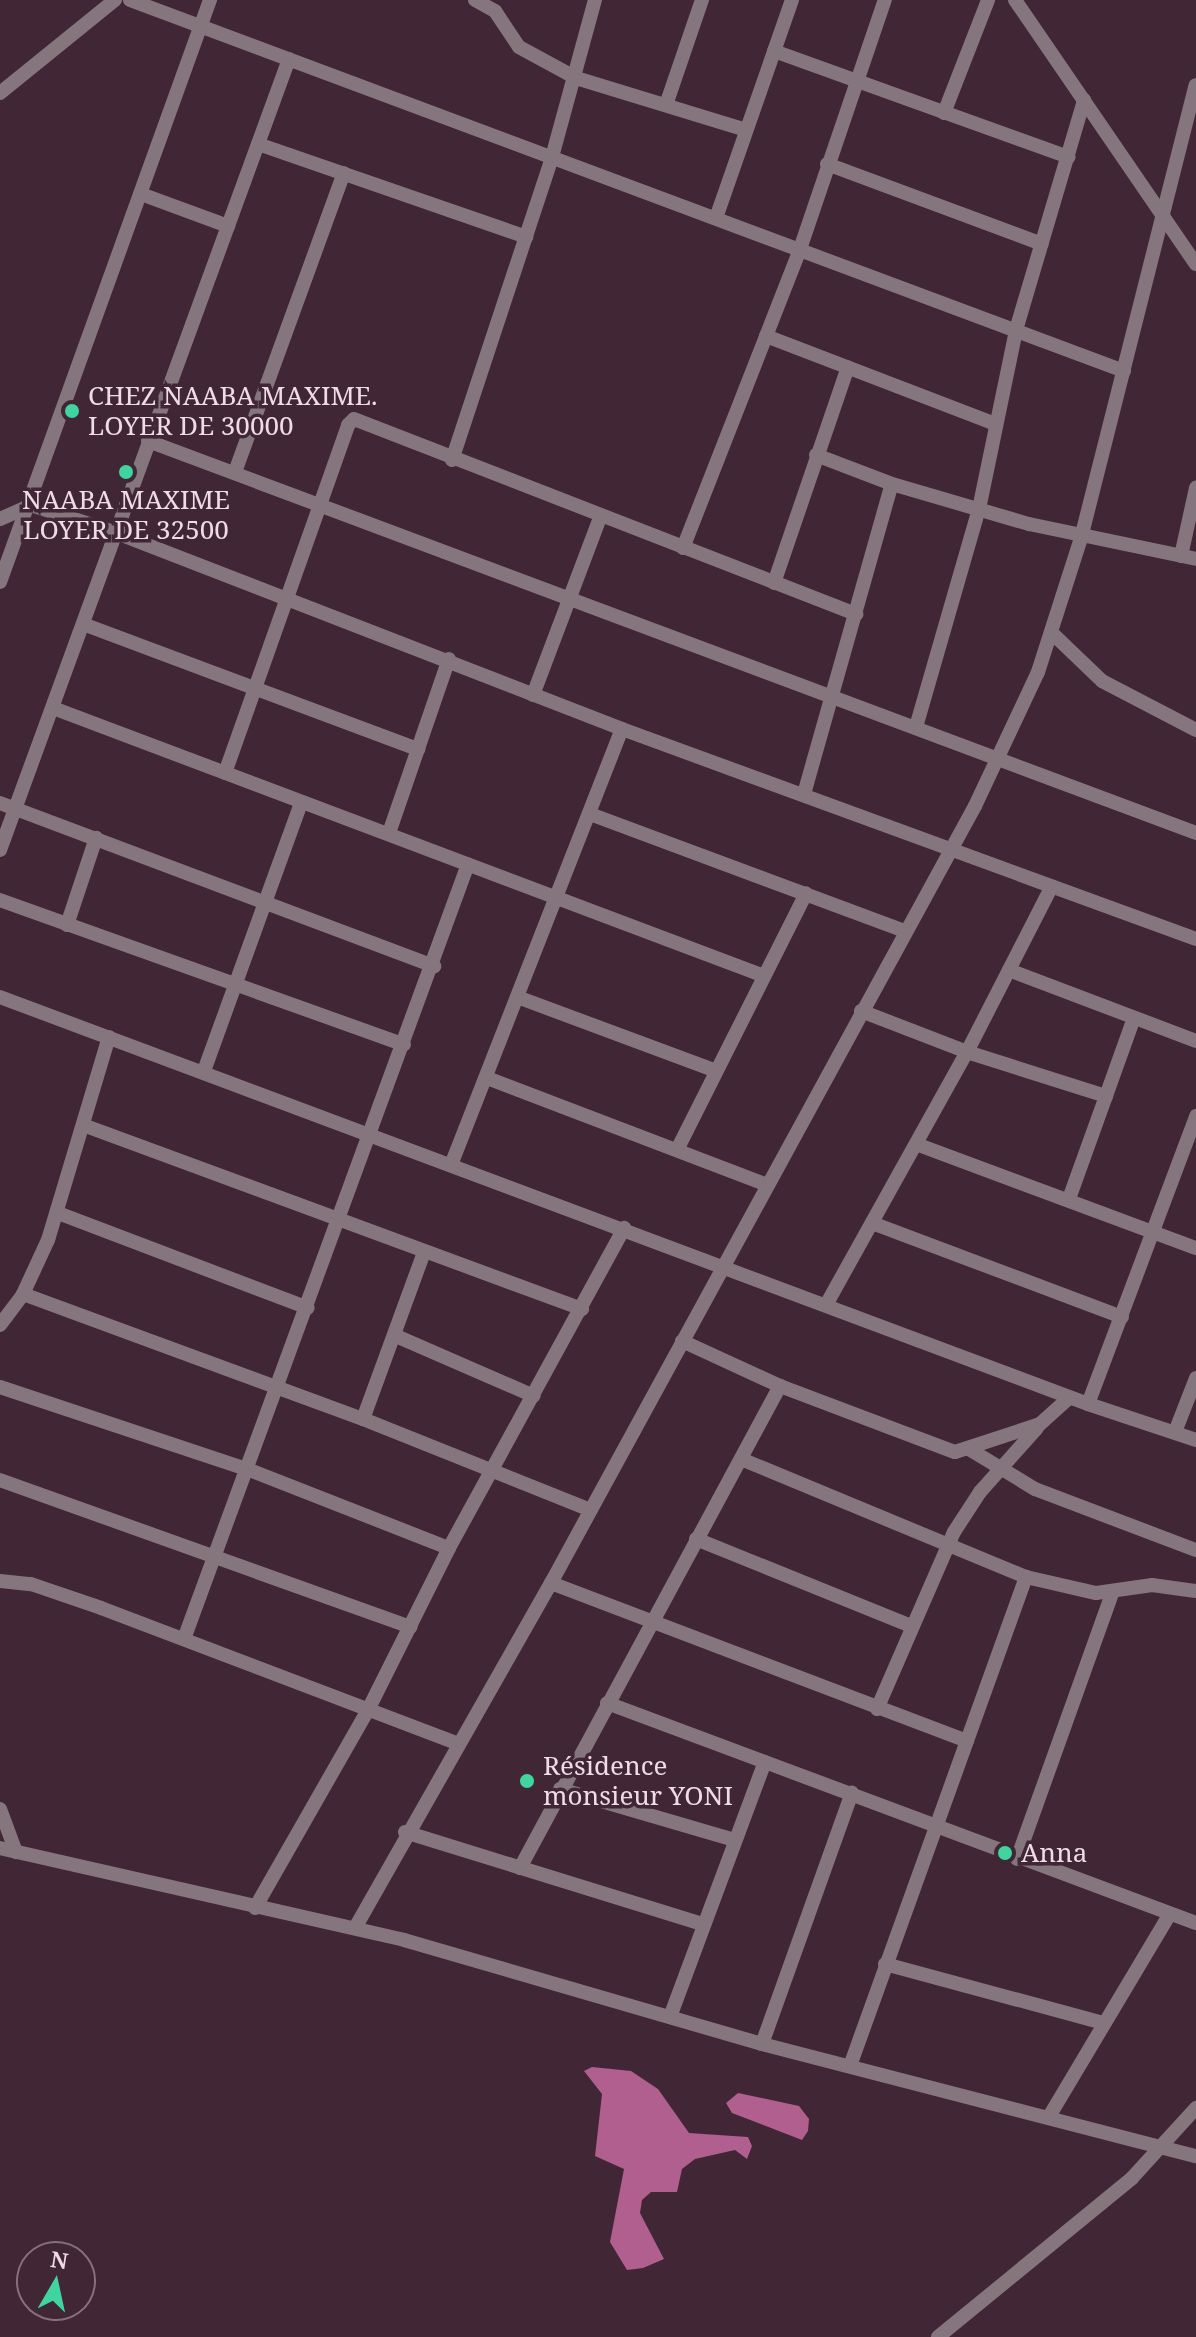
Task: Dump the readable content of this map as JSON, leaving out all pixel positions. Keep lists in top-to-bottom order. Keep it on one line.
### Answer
{"places":["CHEZ NAABA MAXIME. LOYER DE 30000","NAABA MAXIME LOYER DE 32500","Résidence monsieur YONI","Anna"],"north":"top"}
